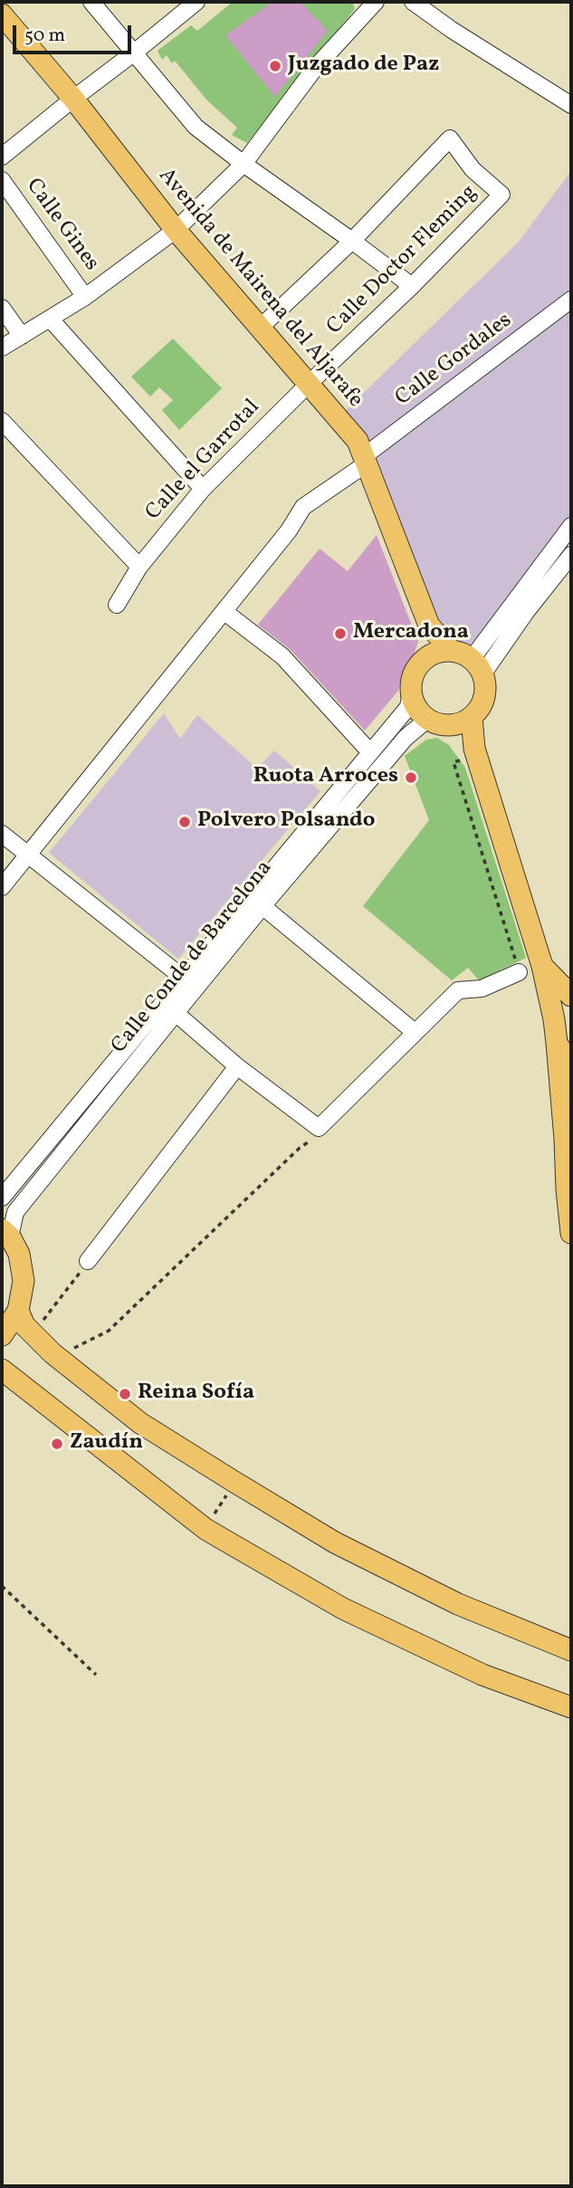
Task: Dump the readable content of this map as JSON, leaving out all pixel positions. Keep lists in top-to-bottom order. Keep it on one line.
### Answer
{"streets":{"main road":["Avenida de Mairena del Aljarafe"],"street":["Calle Gines","Calle Doctor Fleming","Calle Gordales","Calle el Garrotal","Calle Conde de Barcelona"]},"crossings":[["Calle Doctor Fleming","Avenida de Mairena del Aljarafe"],["Calle Doctor Fleming","Calle el Garrotal"],["Avenida de Mairena del Aljarafe","Calle Gordales"],["Avenida de Mairena del Aljarafe","Calle el Garrotal"]],"places":["Juzgado de Paz","Mercadona","Ruota Arroces","Polvero Polsando","Reina Sofía","Zaudín"],"scale_bar":"50 m"}
